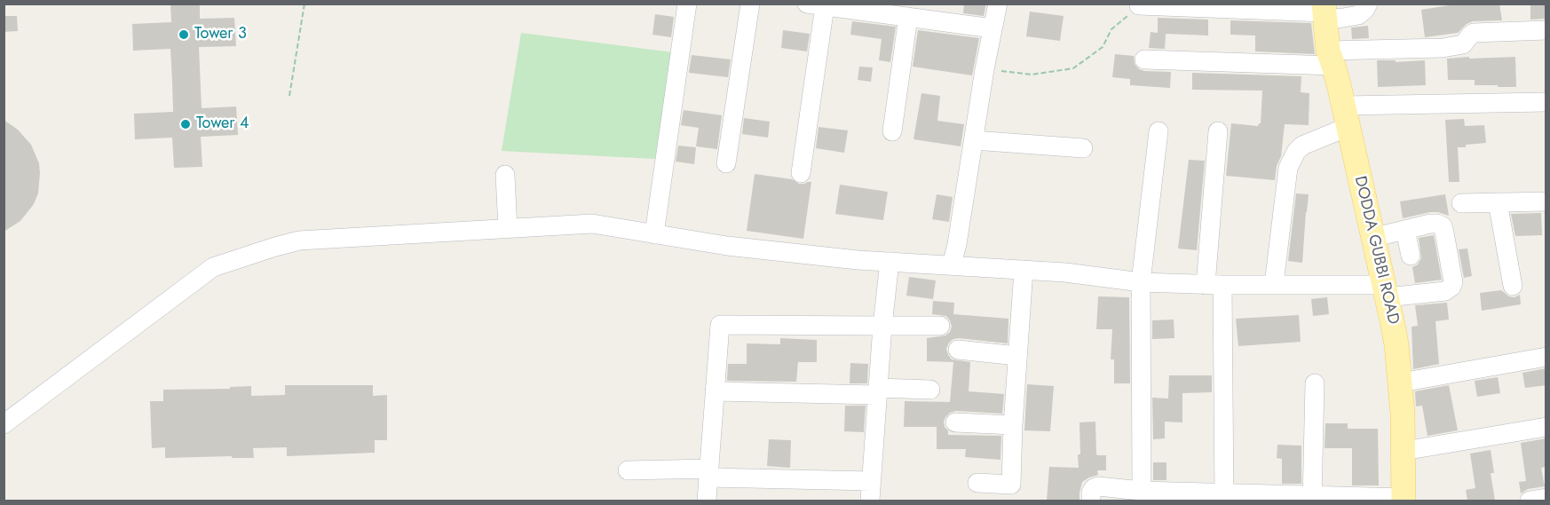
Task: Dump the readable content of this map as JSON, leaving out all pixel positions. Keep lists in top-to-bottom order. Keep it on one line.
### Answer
{"streets":{"main road":["DODDA GUBBI ROAD"]},"places":["Tower 3","Tower 4"]}
